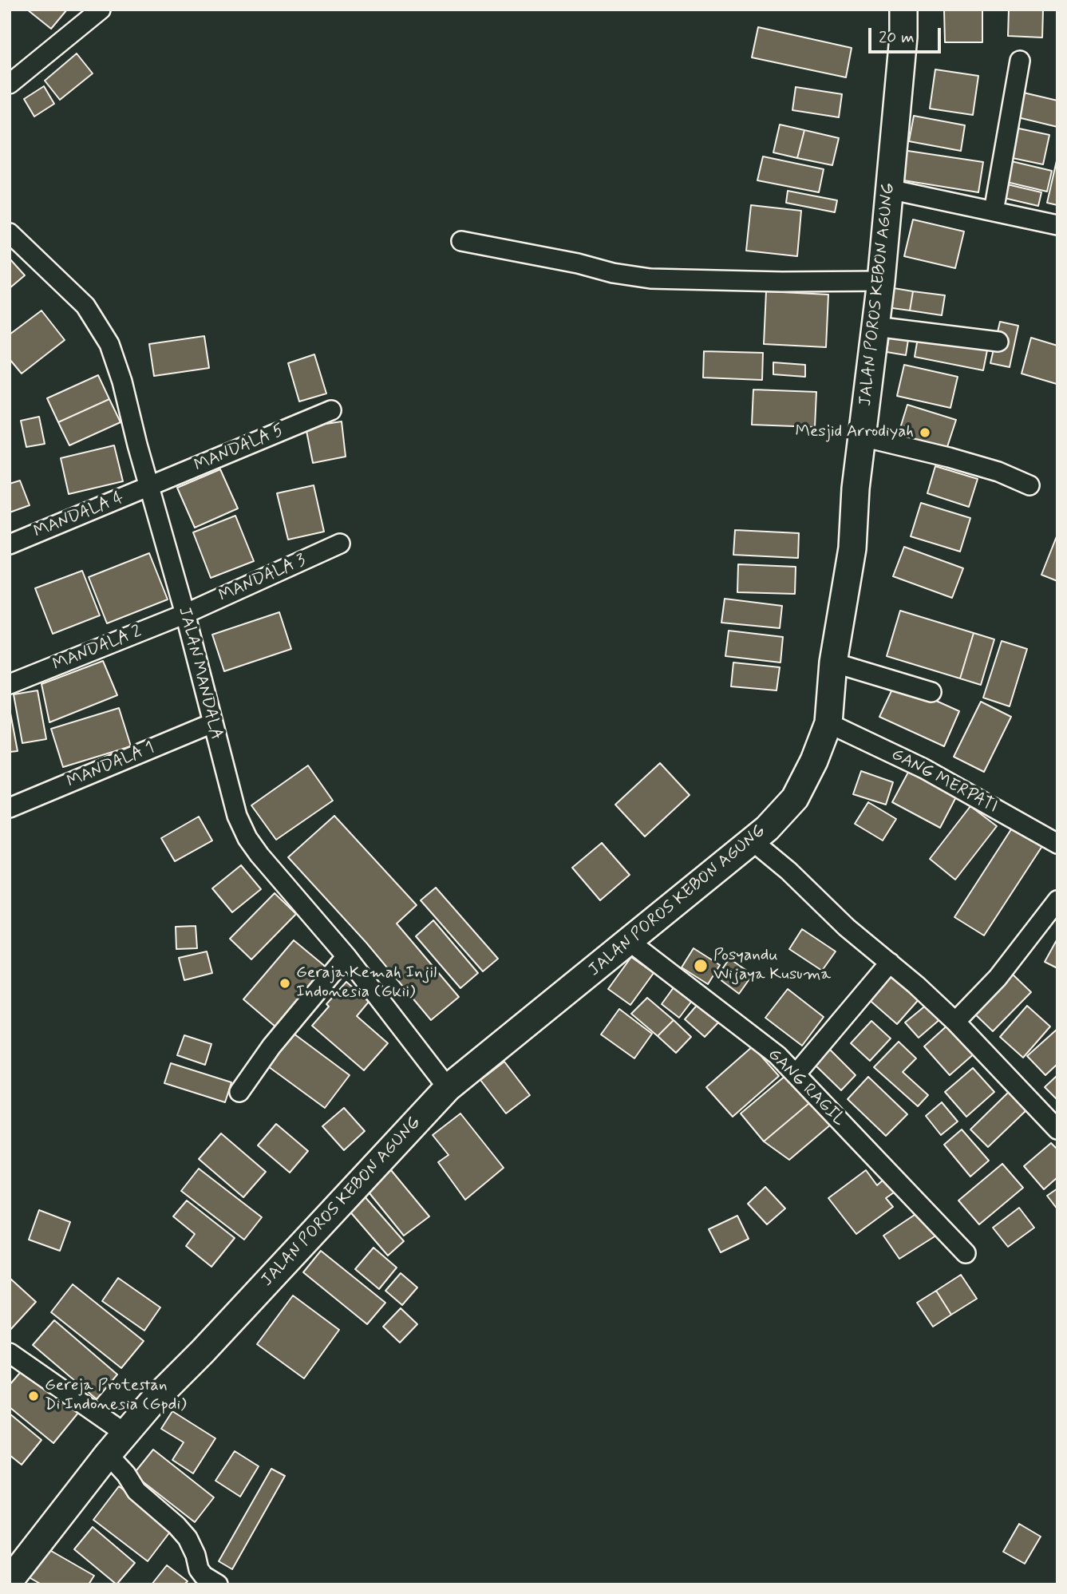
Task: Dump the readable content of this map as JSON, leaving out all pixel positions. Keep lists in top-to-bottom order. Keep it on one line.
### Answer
{"streets":{"main road":["JALAN POROS KEBON AGUNG"],"street":["MANDALA 5","MANDALA 4","MANDALA 3","MANDALA 2","JALAN MANDALA","MANDALA 1","GANG MERPATI","GANG RAGIL"]},"crossings":[["JALAN POROS KEBON AGUNG","JALAN MANDALA"],["JALAN POROS KEBON AGUNG","GANG MERPATI"],["JALAN POROS KEBON AGUNG","GANG RAGIL"],["MANDALA 5","MANDALA 4"],["MANDALA 5","JALAN MANDALA"],["MANDALA 4","JALAN MANDALA"],["MANDALA 3","MANDALA 2"],["MANDALA 3","JALAN MANDALA"],["MANDALA 2","JALAN MANDALA"],["JALAN MANDALA","MANDALA 1"]],"places":["Mesjid Arrodiyah","Posyandu Wijaya Kusuma","Geraja Kemah Injil Indonesia (Gkii)","Gereja Protestan Di Indonesia (Gpdi)"],"scale_bar":"20 m"}
